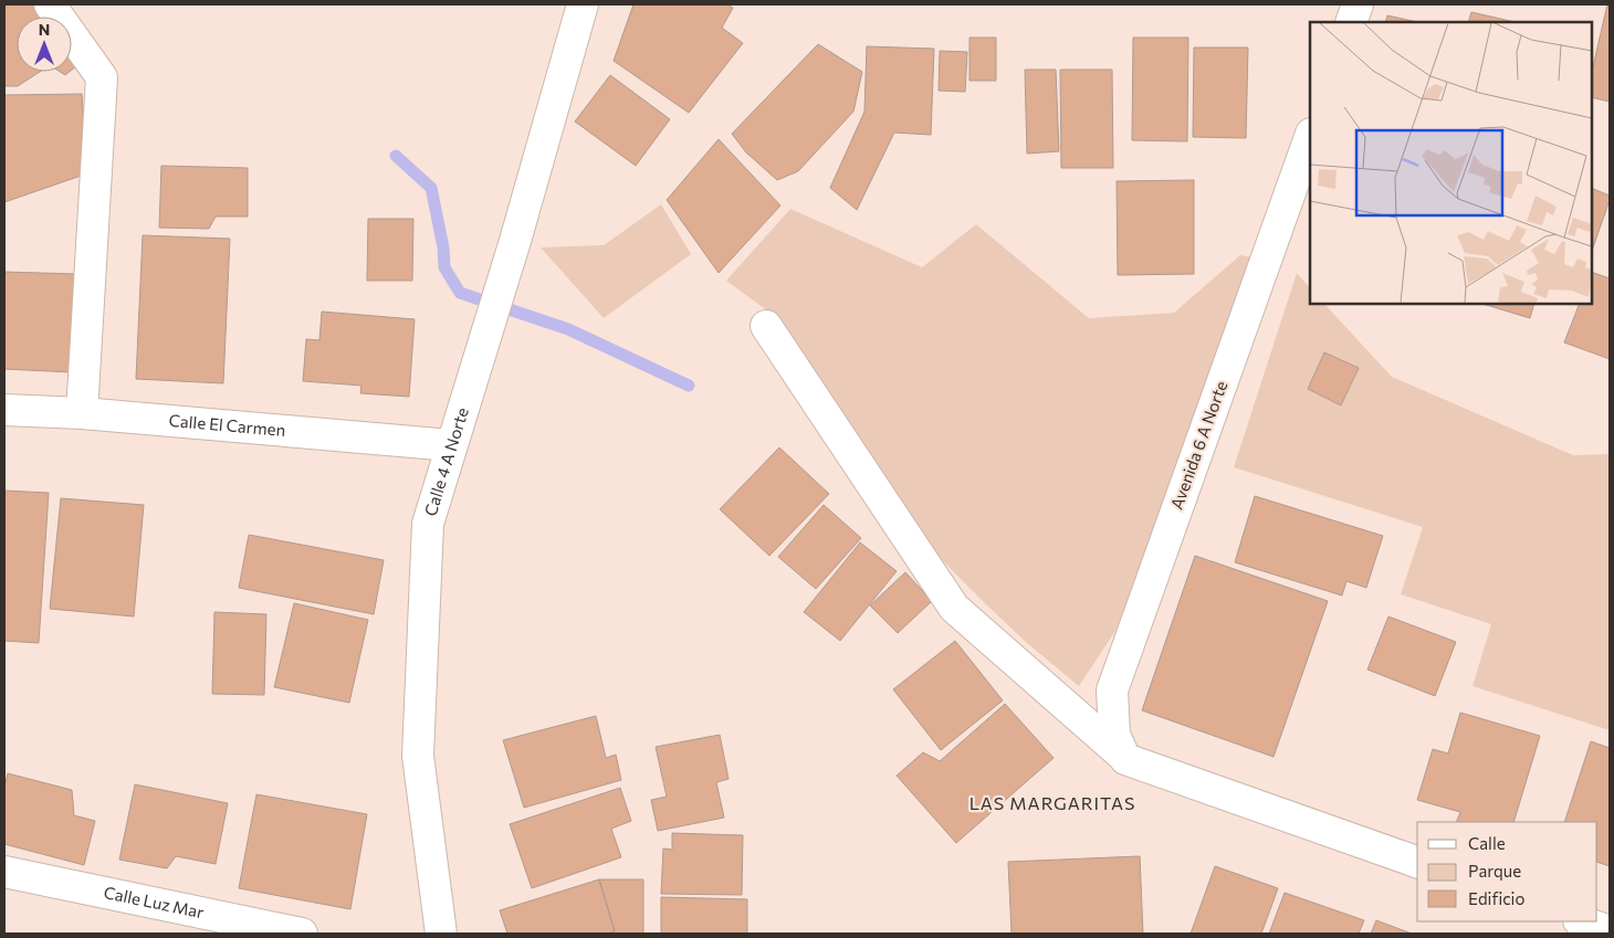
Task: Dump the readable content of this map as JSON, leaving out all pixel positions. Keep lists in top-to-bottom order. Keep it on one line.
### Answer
{"streets":{"street":["Calle El Carmen","Avenida 6 A Norte","Calle 4 A Norte","Calle Luz Mar"]},"crossings":[["Calle El Carmen","Calle 4 A Norte"]],"districts":["LAS MARGARITAS"],"legend":["Calle","Parque","Edificio"],"north":"top"}
